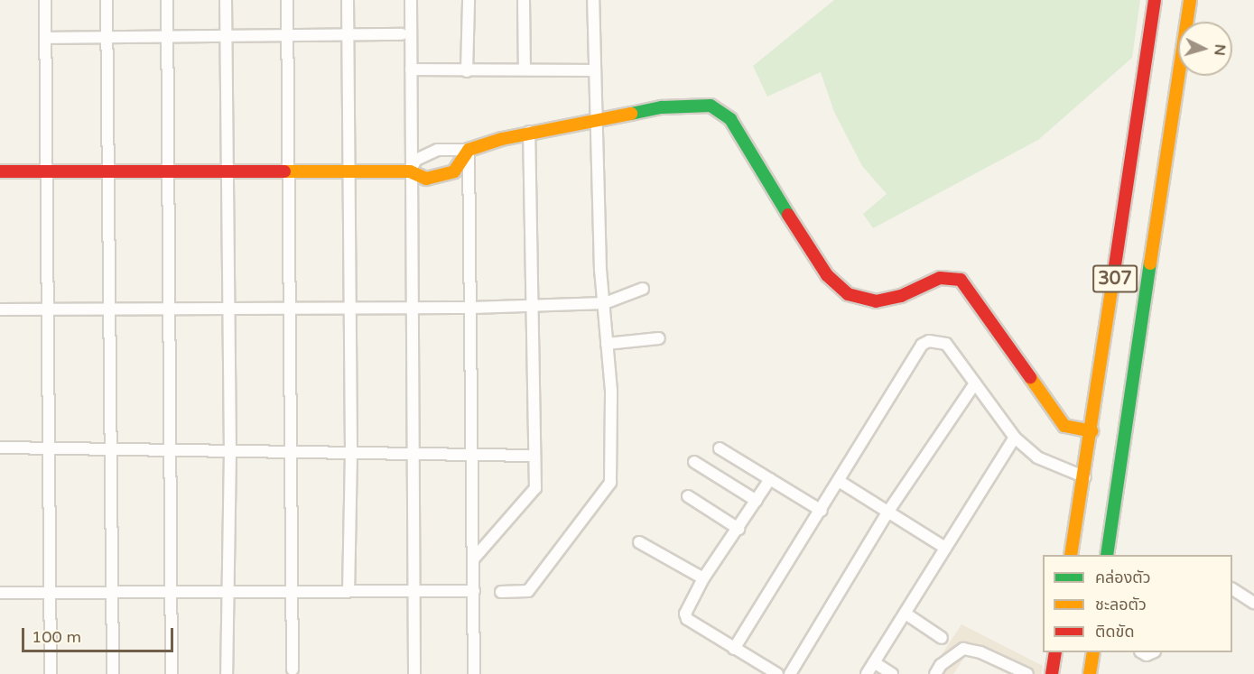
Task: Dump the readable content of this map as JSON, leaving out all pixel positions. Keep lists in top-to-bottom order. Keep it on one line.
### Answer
{"streets":{"street":["307"]},"legend":["คล่องตัว","ชะลอตัว","ติดขัด"],"scale_bar":"100 m","north":"right"}
